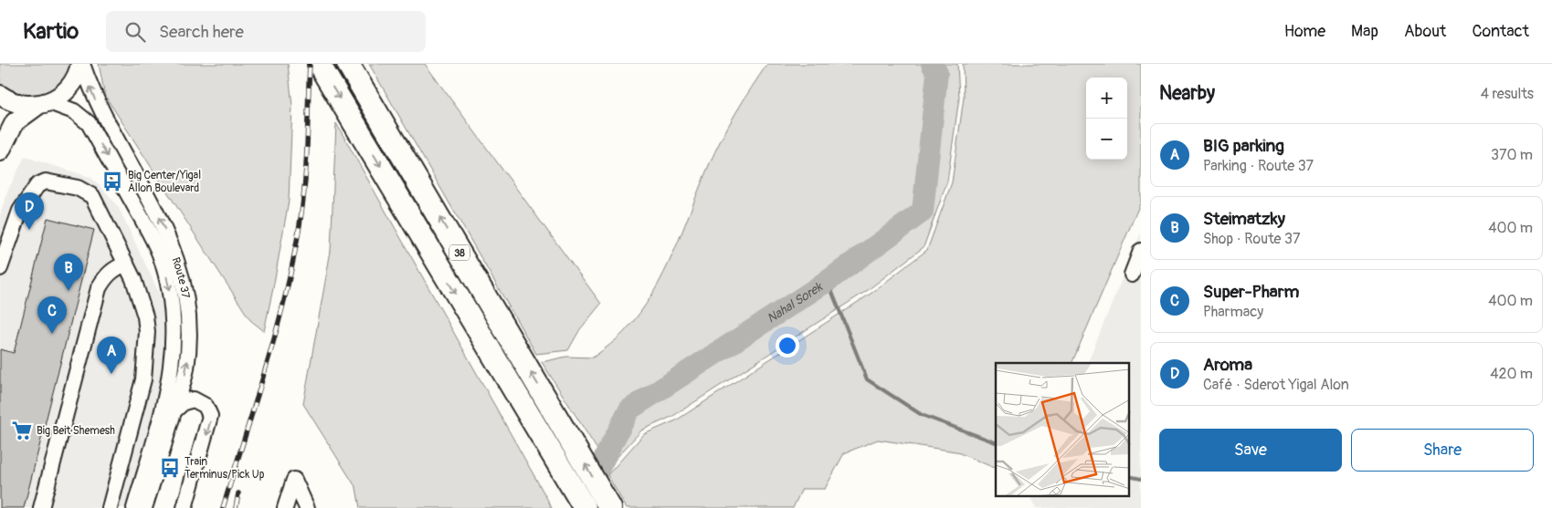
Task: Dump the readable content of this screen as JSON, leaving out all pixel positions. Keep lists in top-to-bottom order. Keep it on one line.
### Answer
{"streets":{"highway":["38"],"street":["Route 37"]},"water":["Nahal Sorek"],"places":{"bus stop":["Big Center/Yigal Allon Boulevard","Train Terminus/Pick Up"],"supermarket":["Big Beit Shemesh"]},"page":{"header":"Kartio","search":"Search here","nav":["Home","Map","About","Contact"],"heading":["Nearby","4 results"],"map_buttons":["+","−"],"list":[{"mark":"A","name":"BIG parking","note":"Parking · Route 37","value":"370 m"},{"mark":"B","name":"Steimatzky","note":"Shop · Route 37","value":"400 m"},{"mark":"C","name":"Super-Pharm","note":"Pharmacy","value":"400 m"},{"mark":"D","name":"Aroma","note":"Café · Sderot Yigal Alon","value":"420 m"}],"pins":["D","B","C","A"],"buttons":["Save","Share"]}}
